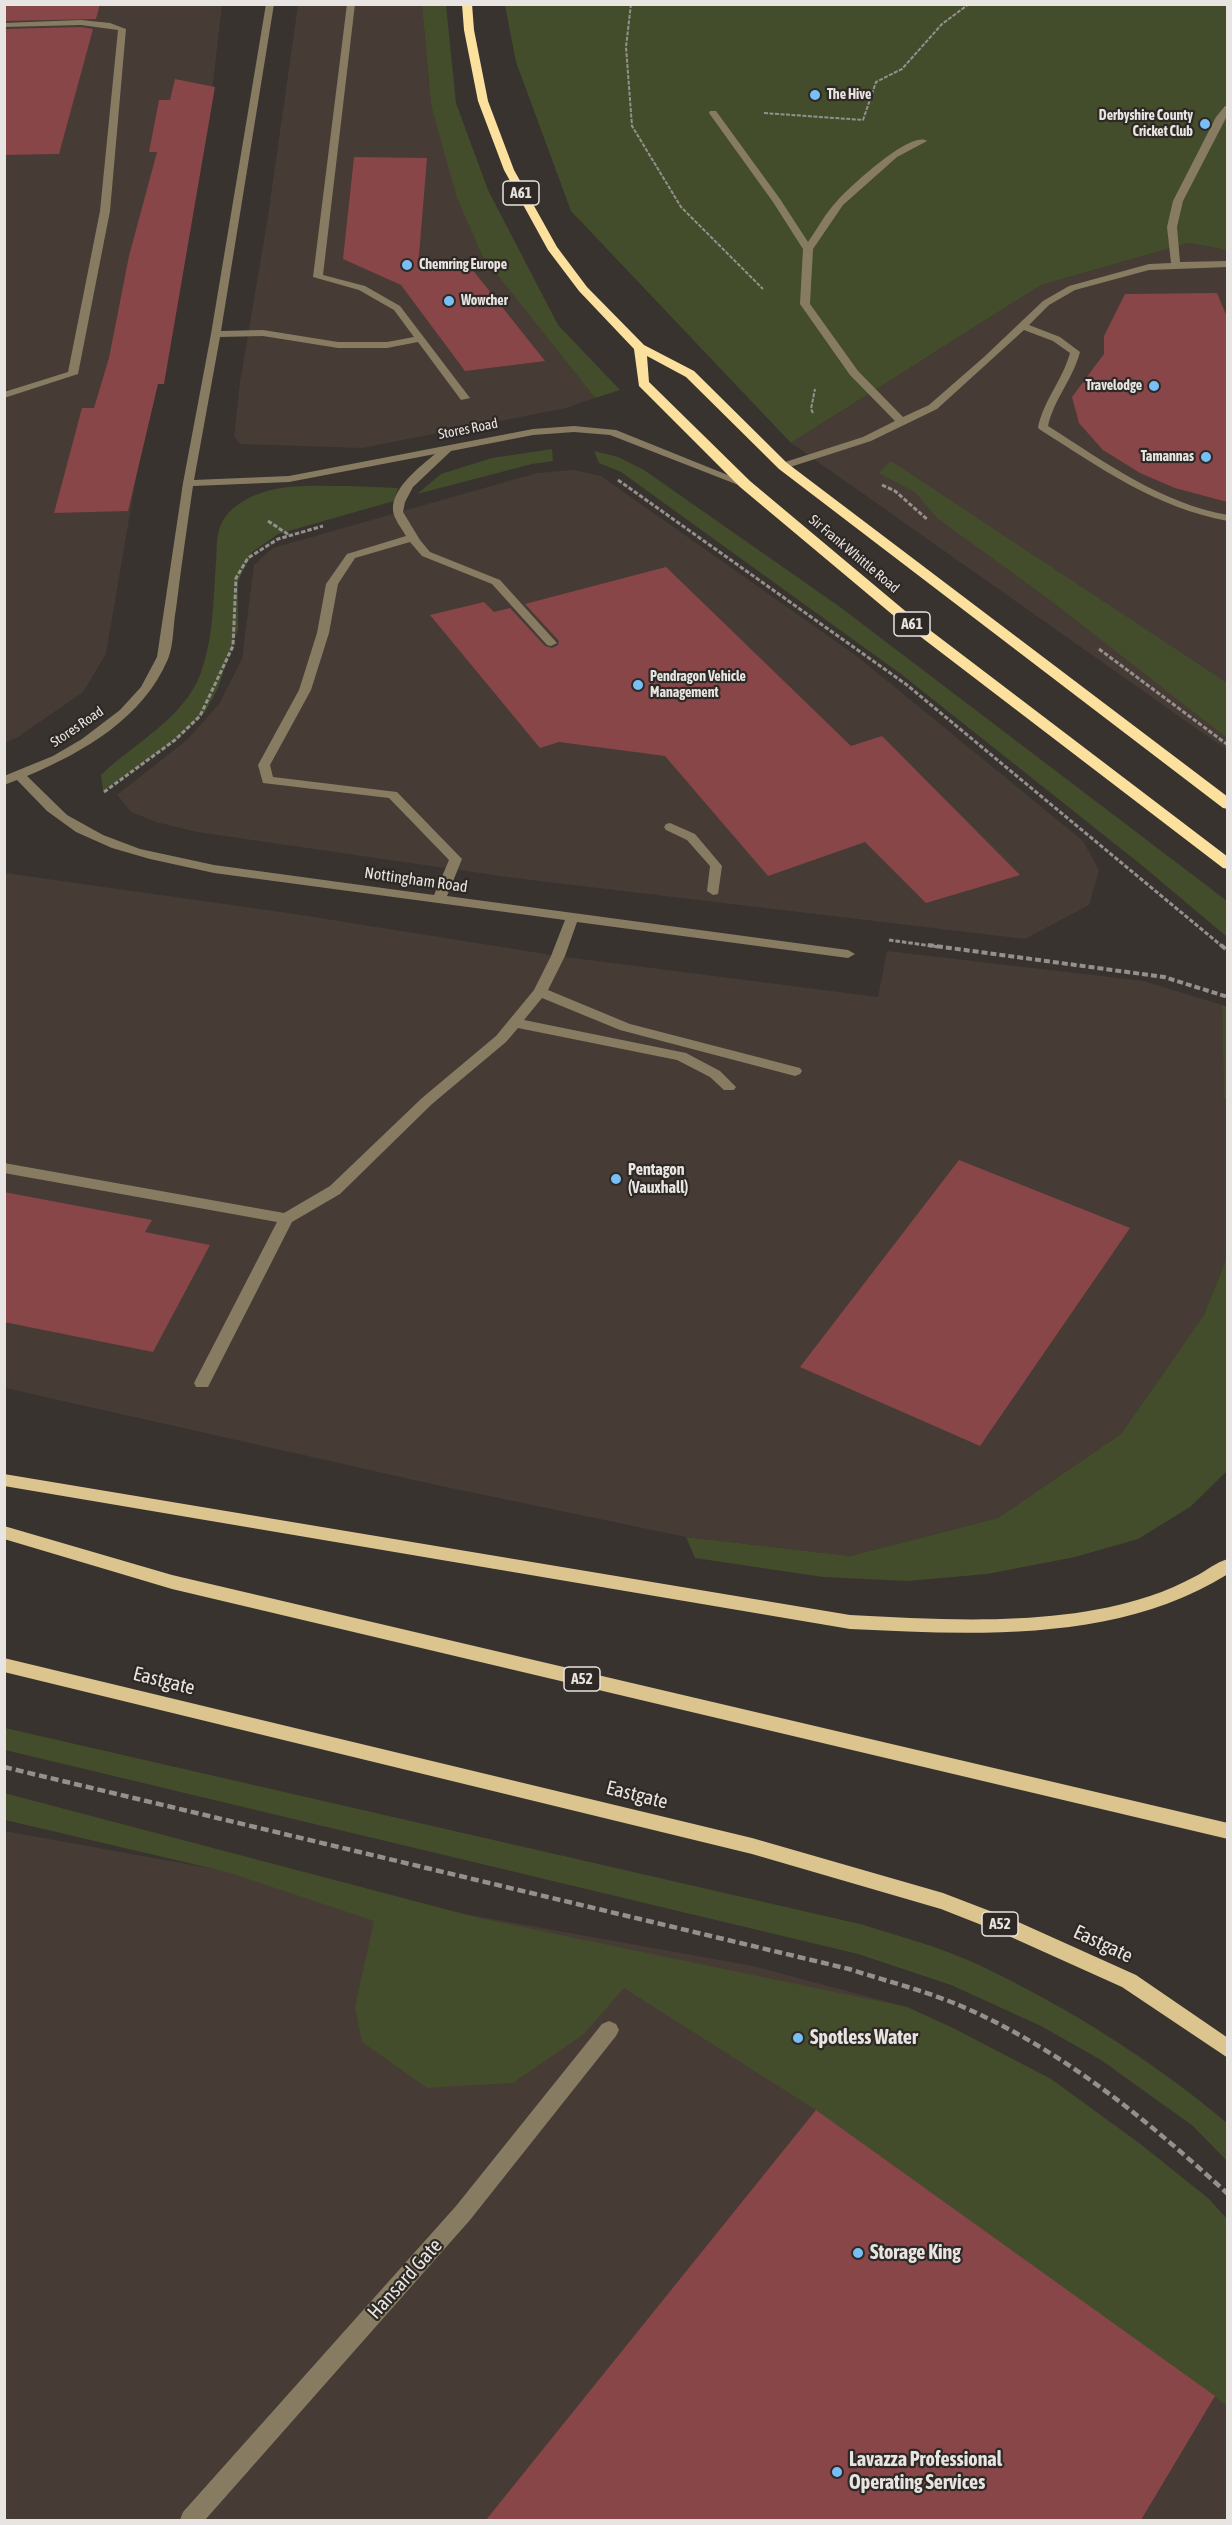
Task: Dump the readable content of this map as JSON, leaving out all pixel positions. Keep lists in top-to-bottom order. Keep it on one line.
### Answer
{"streets":{"highway":["A61","Sir Frank Whittle Road"],"main road":["A52","Eastgate"],"street":["Stores Road","Nottingham Road","Hansard Gate"]},"crossings":[["Stores Road","Sir Frank Whittle Road"],["Stores Road","Nottingham Road"]],"places":["The Hive","Derbyshire County Cricket Club","Chemring Europe","Wowcher","Travelodge","Tamannas","Pendragon Vehicle Management","Pentagon (Vauxhall)","Spotless Water","Storage King","Lavazza Professional Operating Services"]}
